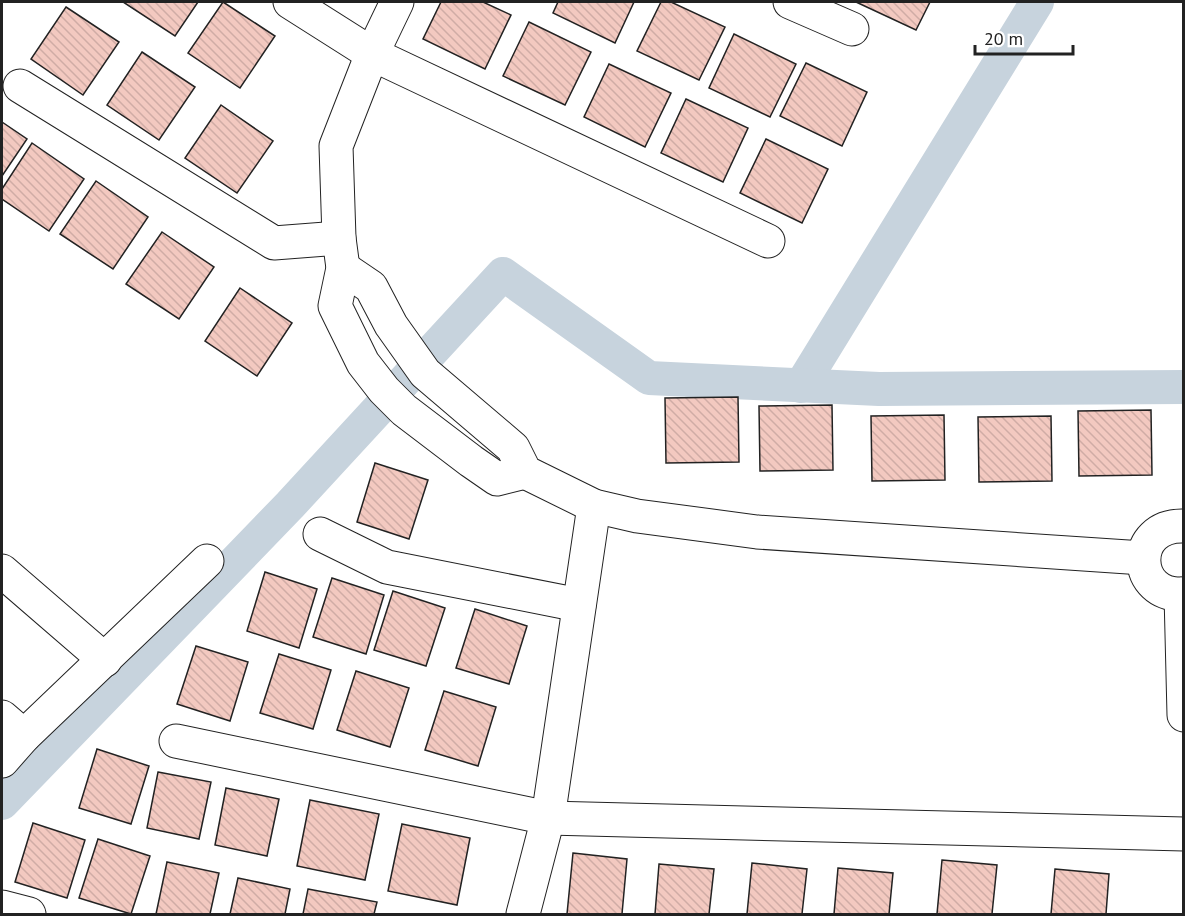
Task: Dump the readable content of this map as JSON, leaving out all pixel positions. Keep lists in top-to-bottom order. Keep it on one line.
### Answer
{"scale_bar":"20 m"}
